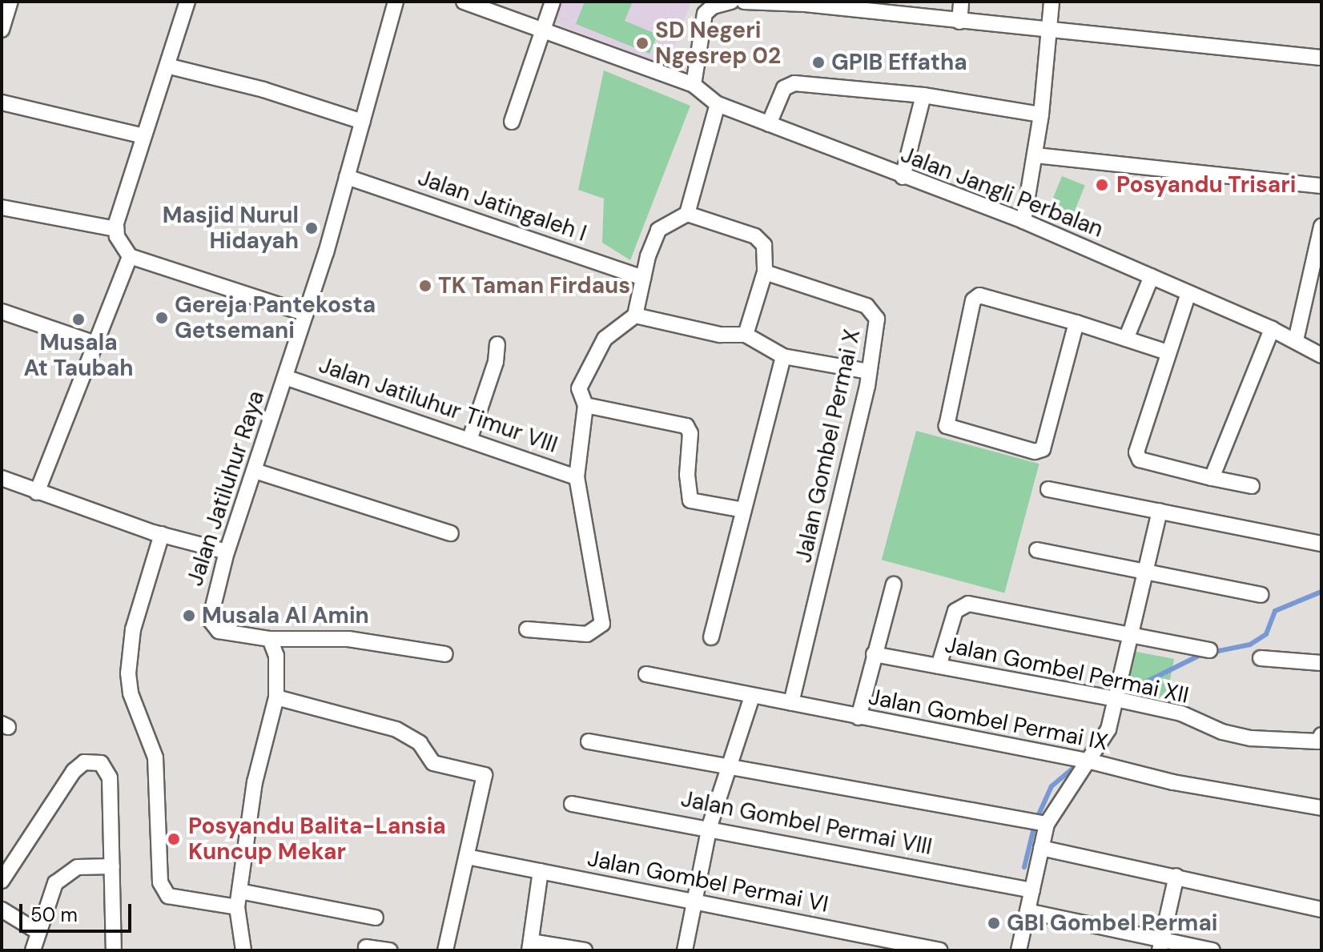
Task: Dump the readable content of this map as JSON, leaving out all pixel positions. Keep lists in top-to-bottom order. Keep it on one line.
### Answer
{"streets":{"street":["Jalan Jangli Perbalan","Jalan Jatingaleh I","Jalan Jatiluhur Timur VIII","Jalan Gombel Permai X","Jalan Jatiluhur Raya","Jalan Gombel Permai XII","Jalan Gombel Permai IX","Jalan Gombel Permai VIII","Jalan Gombel Permai VI"]},"crossings":[["Jalan Jatingaleh I","Jalan Gombel Permai X"],["Jalan Jatingaleh I","Jalan Jatiluhur Raya"],["Jalan Jatiluhur Timur VIII","Jalan Jatiluhur Raya"],["Jalan Gombel Permai X","Jalan Gombel Permai IX"]],"places":["SD Negeri Ngesrep 02","GPIB Effatha","Posyandu Trisari","Masjid Nurul Hidayah","TK Taman Firdaus","Gereja Pantekosta Getsemani","Musala At Taubah","Musala Al Amin","Posyandu Balita-Lansia Kuncup Mekar","GBI Gombel Permai"],"scale_bar":"50 m"}
